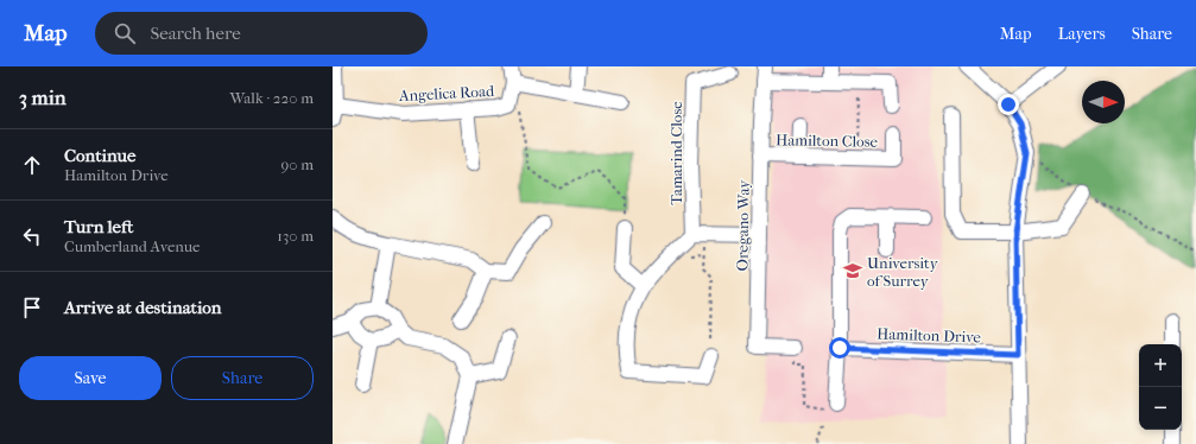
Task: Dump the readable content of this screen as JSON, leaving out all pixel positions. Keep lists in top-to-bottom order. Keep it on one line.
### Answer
{"streets":{"street":["Angelica Road","Hamilton Close","Tamarind Close","Oregano Way","Hamilton Drive"]},"crossings":[["Hamilton Close","Oregano Way"]],"places":{"school or university":["University of Surrey"]},"north":"right","page":{"header":"Map","search":"Search here","nav":["Map","Layers","Share"],"heading":["3 min","Walk · 220 m"],"list":[["Continue","Hamilton Drive","90 m"],["Turn left","Cumberland Avenue","130 m"],"Arrive at destination"],"buttons":["Save","Share"],"map_buttons":["+","−"]}}
